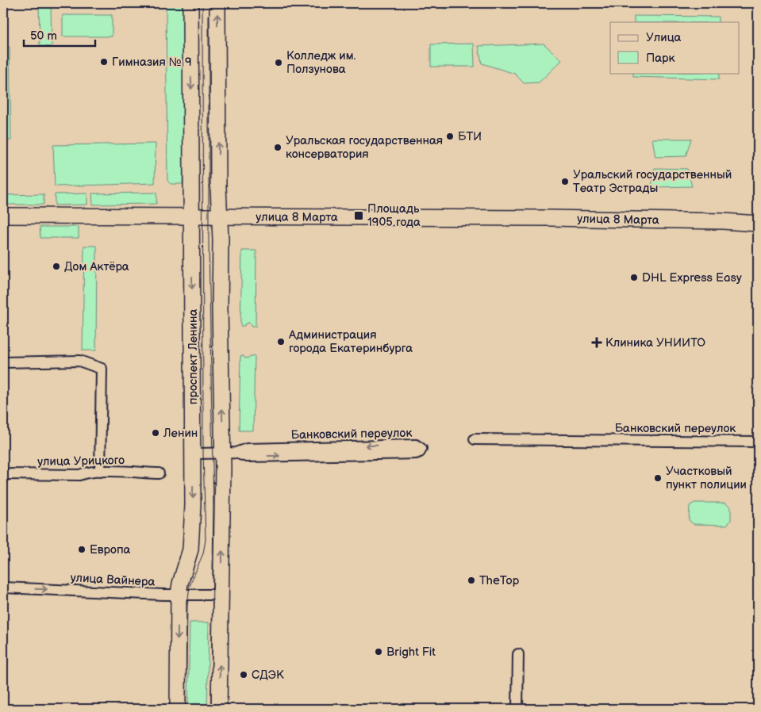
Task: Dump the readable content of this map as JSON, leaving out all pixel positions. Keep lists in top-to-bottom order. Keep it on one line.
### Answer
{"streets":{"main road":["улица 8 Марта","проспект Ленина"],"street":["Банковский переулок","улица Урицкого","улица Вайнера"]},"crossings":[["улица 8 Марта","проспект Ленина"],["проспект Ленина","Банковский переулок"],["проспект Ленина","улица Вайнера"]],"one_way":["улица Вайнера"],"places":{"other":["Гимназия № 9","Колледж им. Ползунова","БТИ","Уральская государственная консерватория","Уральский государственный Театр Эстрады","Дом Актёра","DHL Express Easy","Администрация города Екатеринбурга","Ленин","Участковый пункт полиции","Европа","TheTop","Bright Fit","СДЭК"],"transit":["Площадь 1905 года"],"health":["Клиника УНИИТО"]},"legend":["Улица","Парк"],"scale_bar":"50 m"}
